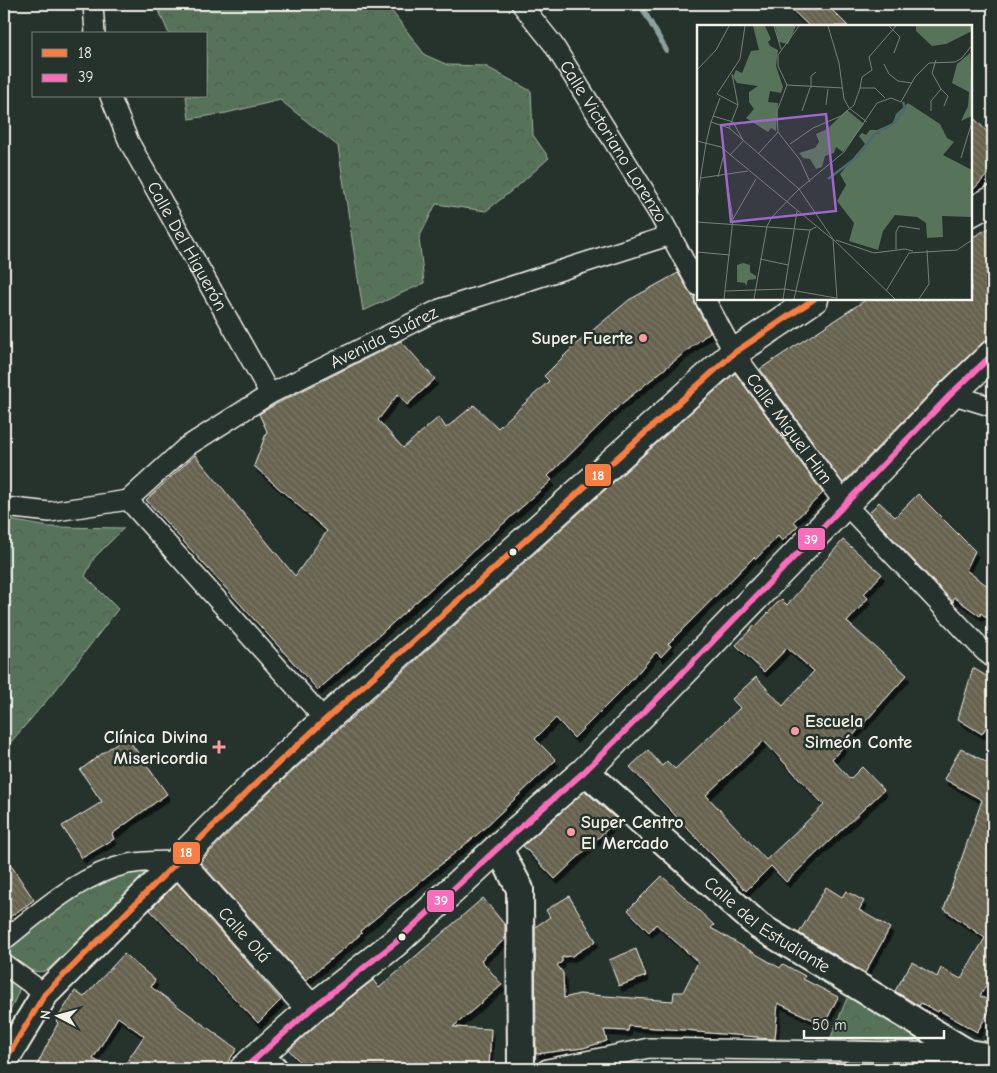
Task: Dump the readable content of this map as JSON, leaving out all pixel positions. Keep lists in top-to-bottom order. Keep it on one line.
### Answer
{"streets":{"main road":["Calle Olá"],"street":["Calle Victoriano Lorenzo","Calle Del Higuerón","Avenida Suárez","Calle Miguel Him","Calle del Estudiante"]},"crossings":[["Calle Victoriano Lorenzo","Avenida Suárez"],["Calle Del Higuerón","Avenida Suárez"]],"places":{"other":["Super Fuerte","Escuela Simeón Conte","Super Centro El Mercado"],"health":["Clínica Divina Misericordia"]},"lines":["transit line 18","transit line 39"],"legend":["18","39"],"scale_bar":"50 m","north":"left"}
